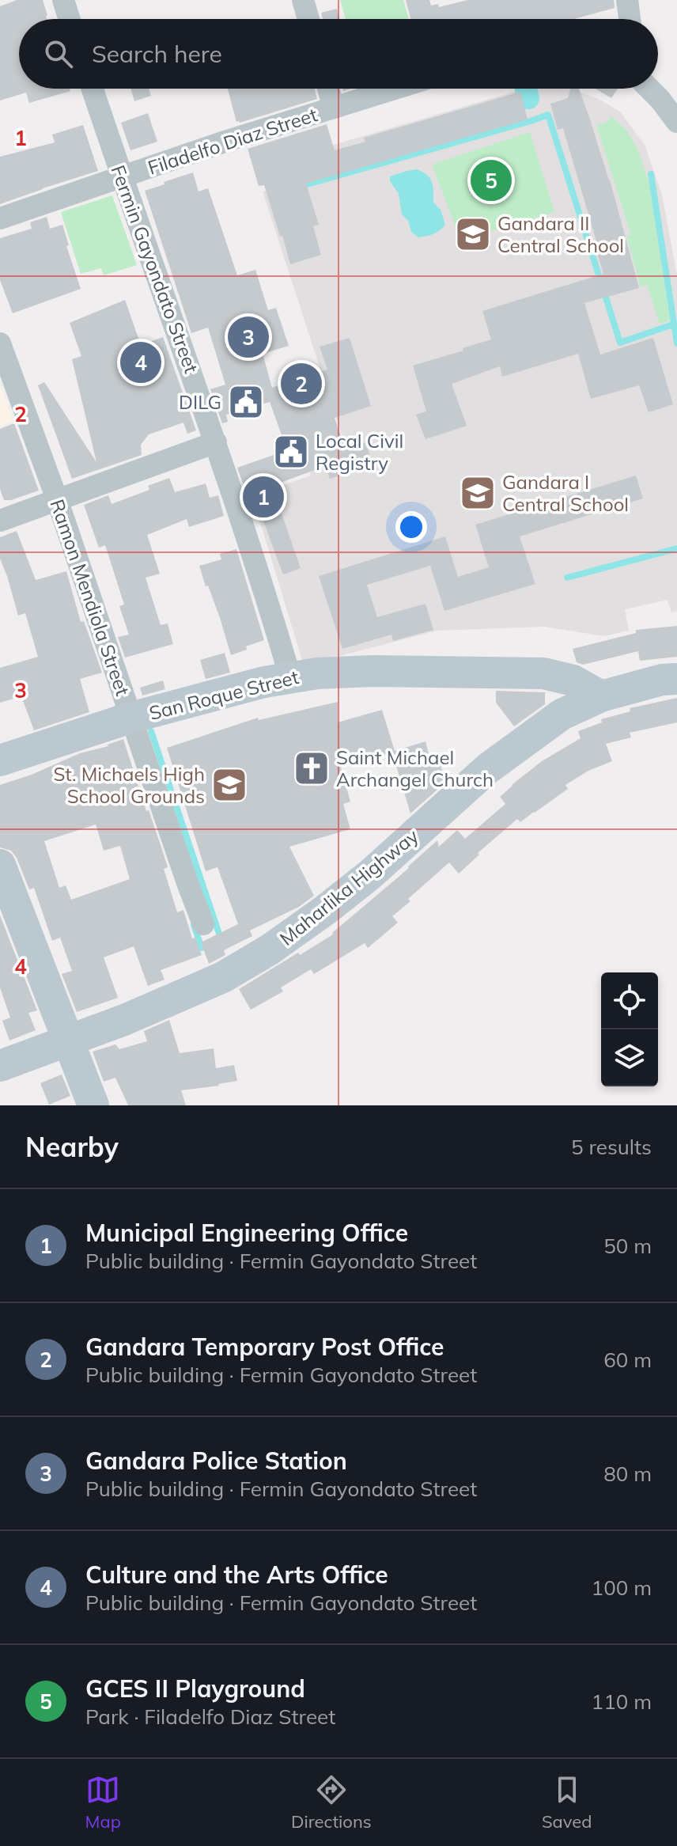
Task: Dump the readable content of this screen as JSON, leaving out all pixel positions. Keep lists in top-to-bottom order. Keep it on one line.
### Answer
{"streets":{"main road":["San Roque Street","Maharlika Highway"],"street":["Filadelfo Diaz Street","Fermin Gayondato Street","Ramon Mendiola Street"]},"crossings":[["Filadelfo Diaz Street","Fermin Gayondato Street"],["Fermin Gayondato Street","San Roque Street"],["Ramon Mendiola Street","San Roque Street"],["San Roque Street","Maharlika Highway"]],"places":{"school or university":["Gandara II Central School","Gandara I Central School","St. Michaels High School Grounds"],"public building":["DILG","Local Civil Registry"],"church":["Saint Michael Archangel Church"]},"page":{"search":"Search here","pins":["5","3","4","2","1"],"heading":["Nearby","5 results"],"list":[{"mark":"1","name":"Municipal Engineering Office","note":"Public building · Fermin Gayondato Street","value":"50 m"},{"mark":"2","name":"Gandara Temporary Post Office","note":"Public building · Fermin Gayondato Street","value":"60 m"},{"mark":"3","name":"Gandara Police Station","note":"Public building · Fermin Gayondato Street","value":"80 m"},{"mark":"4","name":"Culture and the Arts Office","note":"Public building · Fermin Gayondato Street","value":"100 m"},{"mark":"5","name":"GCES II Playground","note":"Park · Filadelfo Diaz Street","value":"110 m"}],"nav":["Map","Directions","Saved"]},"grid":{"rows":["1","2","3","4"]}}
